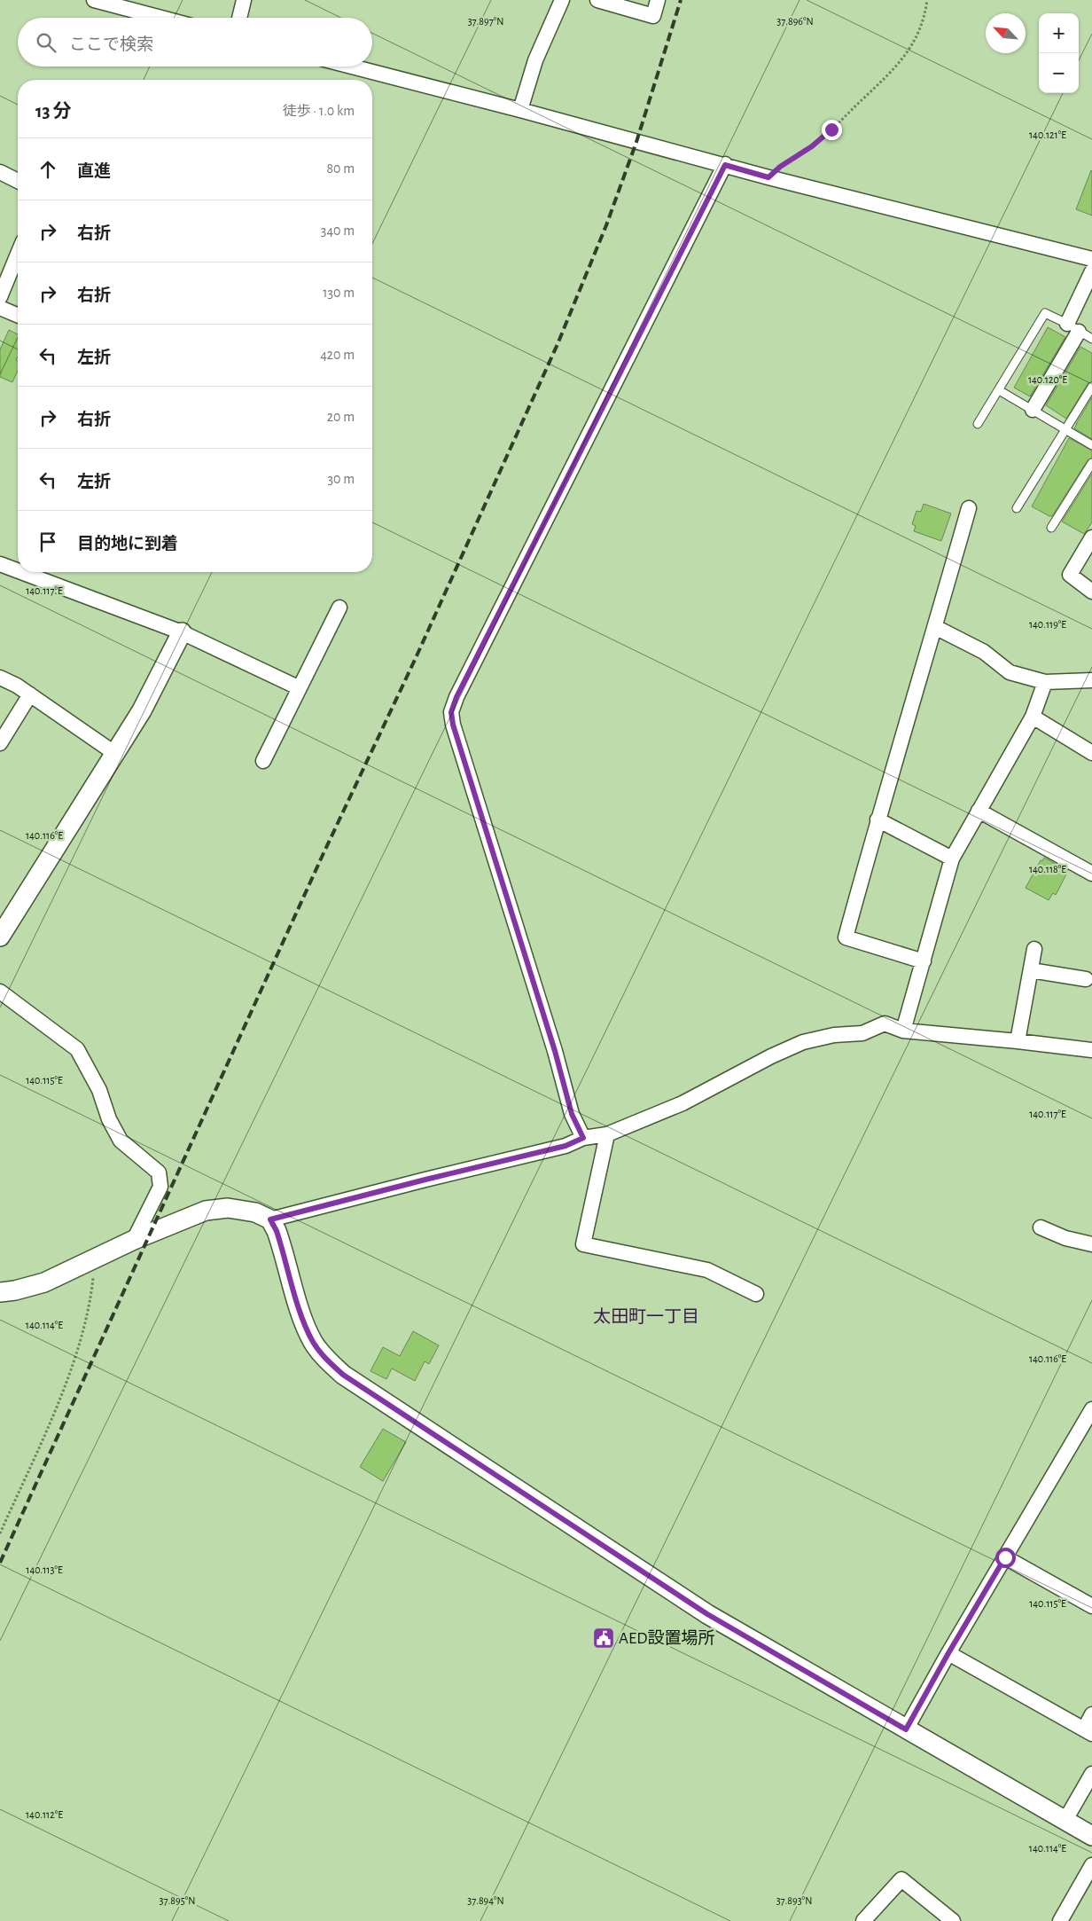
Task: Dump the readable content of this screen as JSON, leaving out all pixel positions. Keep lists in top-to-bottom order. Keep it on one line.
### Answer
{"districts":["太田町一丁目"],"places":{"public building":["AED設置場所"]},"north":"top left","page":{"map_buttons":["+","−"],"search":"ここで検索","heading":["13 分","徒歩 · 1.0 km"],"list":[["直進","80 m"],["右折","340 m"],["右折","130 m"],["左折","420 m"],["右折","20 m"],["左折","30 m"],"目的地に到着"]},"coordinates":["37.897°N","37.896°N","140.121°E","140.120°E","140.117°E","140.119°E","140.116°E","140.118°E","140.115°E","140.114°E","140.113°E","140.112°E","37.895°N","37.894°N","37.893°N"]}
